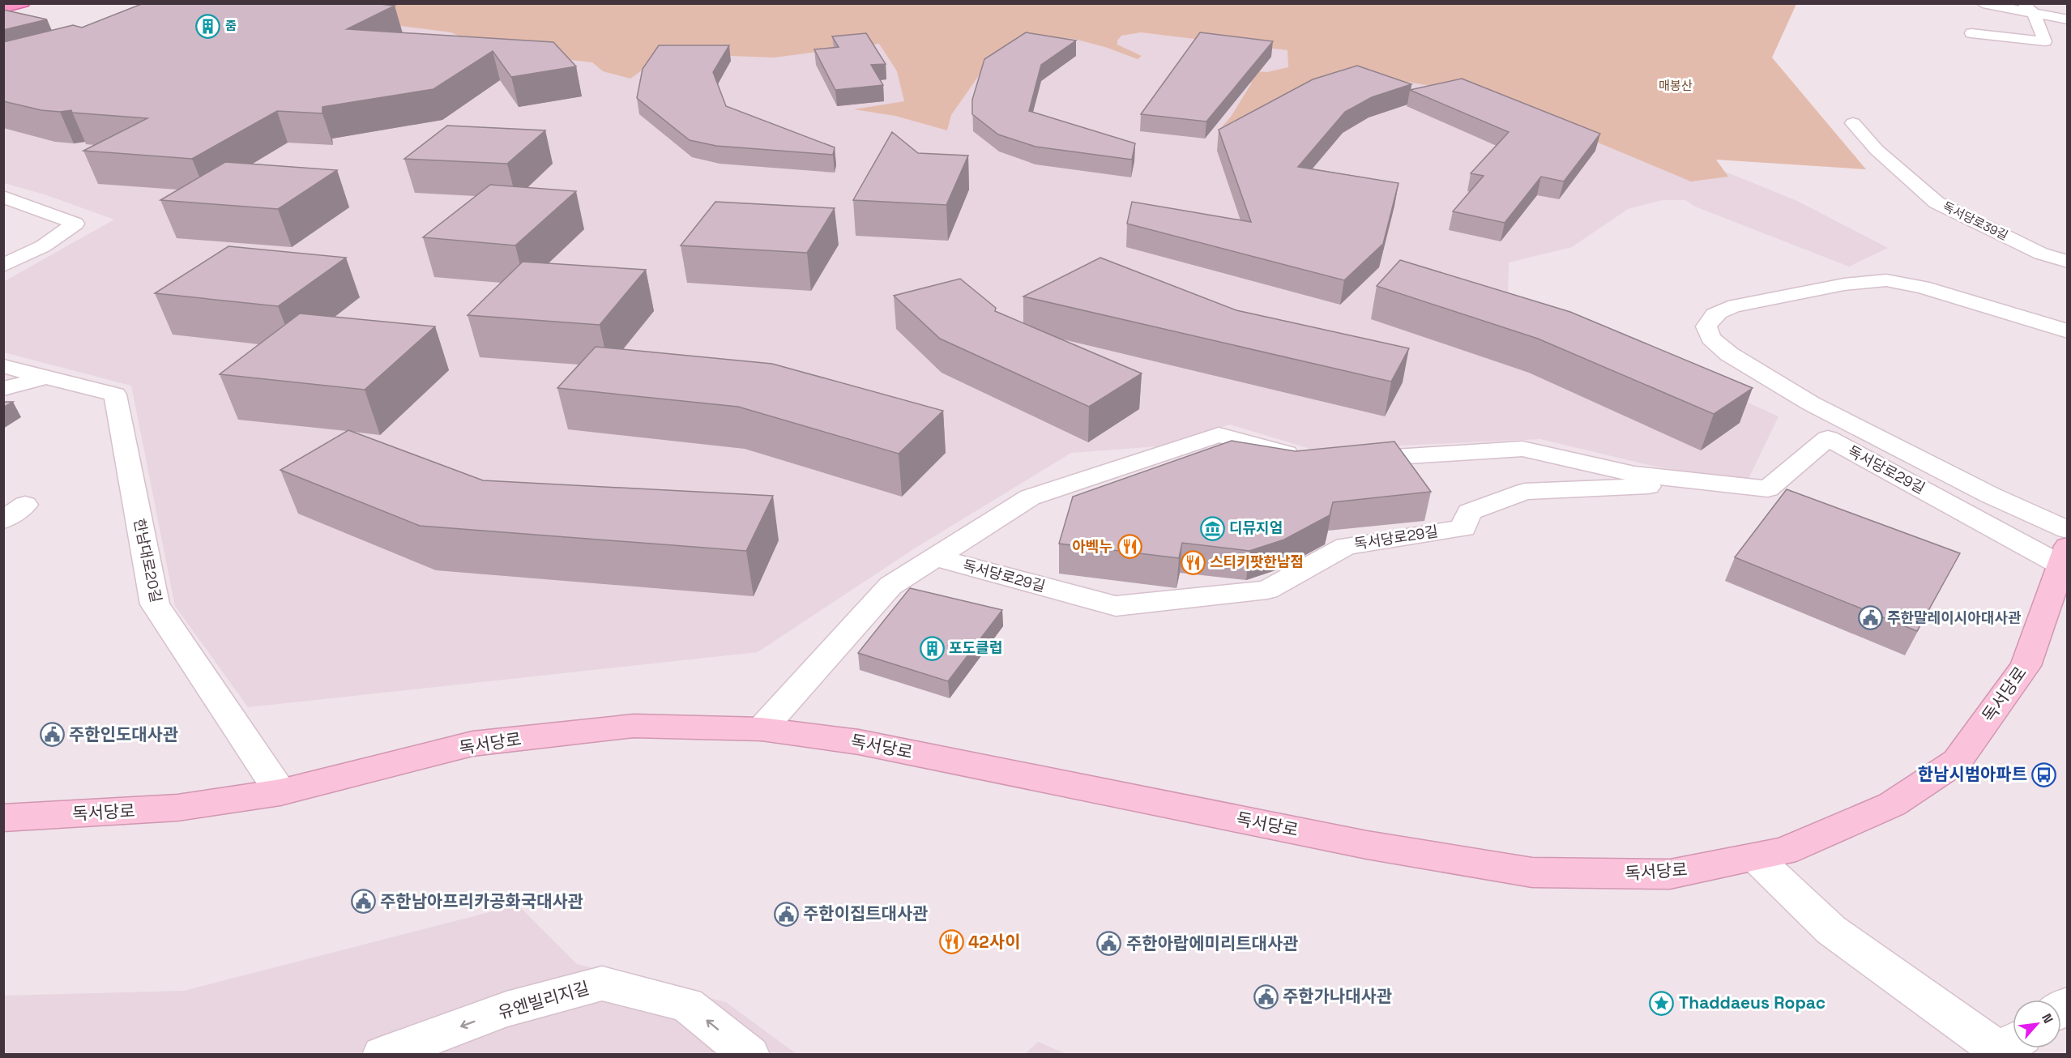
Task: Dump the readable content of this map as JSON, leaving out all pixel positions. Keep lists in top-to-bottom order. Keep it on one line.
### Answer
{"streets":{"main road":["독서당로"],"street":["독서당로39길","독서당로29길","한남대로20길","유엔빌리지길"]},"crossings":[["독서당로29길","독서당로"],["한남대로20길","독서당로"]],"one_way":["유엔빌리지길"],"parks":["매봉산"],"places":{"building":["줌","포도클럽"],"museum":["디뮤지엄"],"restaurant":["아벡누","스티키팟한남점","42사이"],"public building":["주한말레이시아대사관","주한인도대사관","주한남아프리카공화국대사관","주한이집트대사관","주한아랍에미리트대사관","주한가나대사관"],"bus stop":["한남시범아파트"],"place":["Thaddaeus Ropac"]},"north":"top right"}
